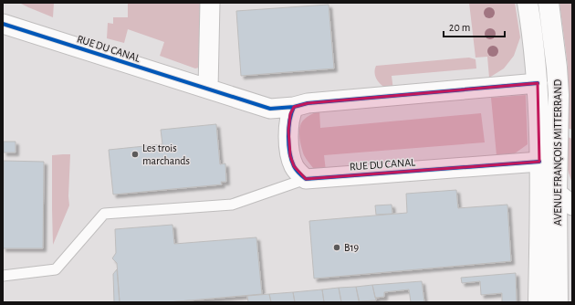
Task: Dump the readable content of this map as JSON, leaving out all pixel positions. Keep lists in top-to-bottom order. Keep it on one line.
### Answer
{"streets":{"main road":["AVENUE FRANÇOIS MITTERRAND"],"street":["RUE DU CANAL"]},"crossings":[["RUE DU CANAL","AVENUE FRANÇOIS MITTERRAND"]],"places":["Les trois marchands","B19"],"scale_bar":"20 m"}
